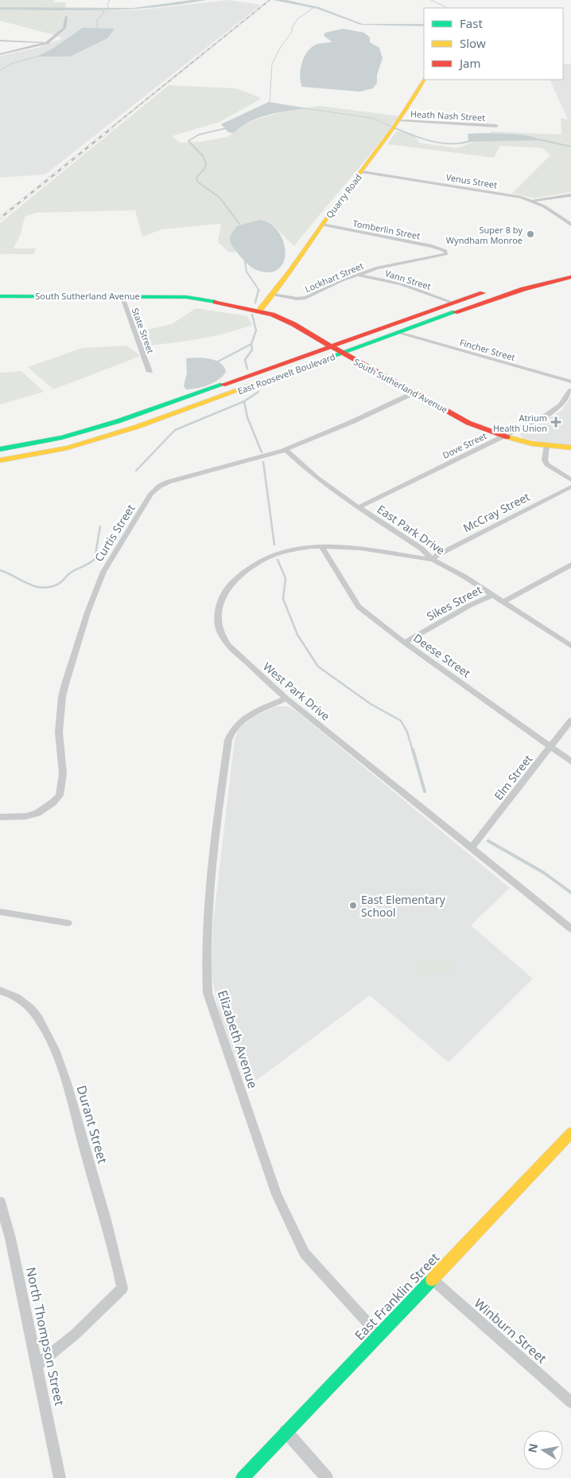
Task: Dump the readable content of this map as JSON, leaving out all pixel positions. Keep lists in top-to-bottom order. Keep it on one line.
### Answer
{"streets":{"main road":["Quarry Road","South Sutherland Avenue","East Roosevelt Boulevard","East Franklin Street"],"street":["Heath Nash Street","Venus Street","Tomberlin Street","Lockhart Street","Vann Street","State Street","Fincher Street","Dove Street","McCray Street","East Park Drive","Curtis Street","Sikes Street","Deese Street","West Park Drive","Elm Street","Elizabeth Avenue","Durant Street","Winburn Street","North Thompson Street"]},"crossings":[["Heath Nash Street","Quarry Road"],["Venus Street","Quarry Road"],["Quarry Road","Tomberlin Street"],["Quarry Road","Lockhart Street"],["Quarry Road","South Sutherland Avenue"],["Tomberlin Street","Lockhart Street"],["Lockhart Street","Vann Street"],["Vann Street","East Roosevelt Boulevard"],["South Sutherland Avenue","State Street"],["South Sutherland Avenue","East Roosevelt Boulevard"],["South Sutherland Avenue","Dove Street"],["South Sutherland Avenue","Curtis Street"],["Fincher Street","East Roosevelt Boulevard"],["Dove Street","East Park Drive"],["McCray Street","East Park Drive"],["McCray Street","West Park Drive"],["East Park Drive","Curtis Street"],["East Park Drive","Sikes Street"],["East Park Drive","West Park Drive"],["Sikes Street","Deese Street"],["Deese Street","West Park Drive"],["Deese Street","Elm Street"],["West Park Drive","Elm Street"],["West Park Drive","Elizabeth Avenue"],["Elizabeth Avenue","East Franklin Street"],["Durant Street","North Thompson Street"],["East Franklin Street","Winburn Street"]],"places":{"other":["Super 8 by Wyndham Monroe","East Elementary School"],"health":["Atrium Health Union"]},"legend":["Fast","Slow","Jam"],"north":"left"}
